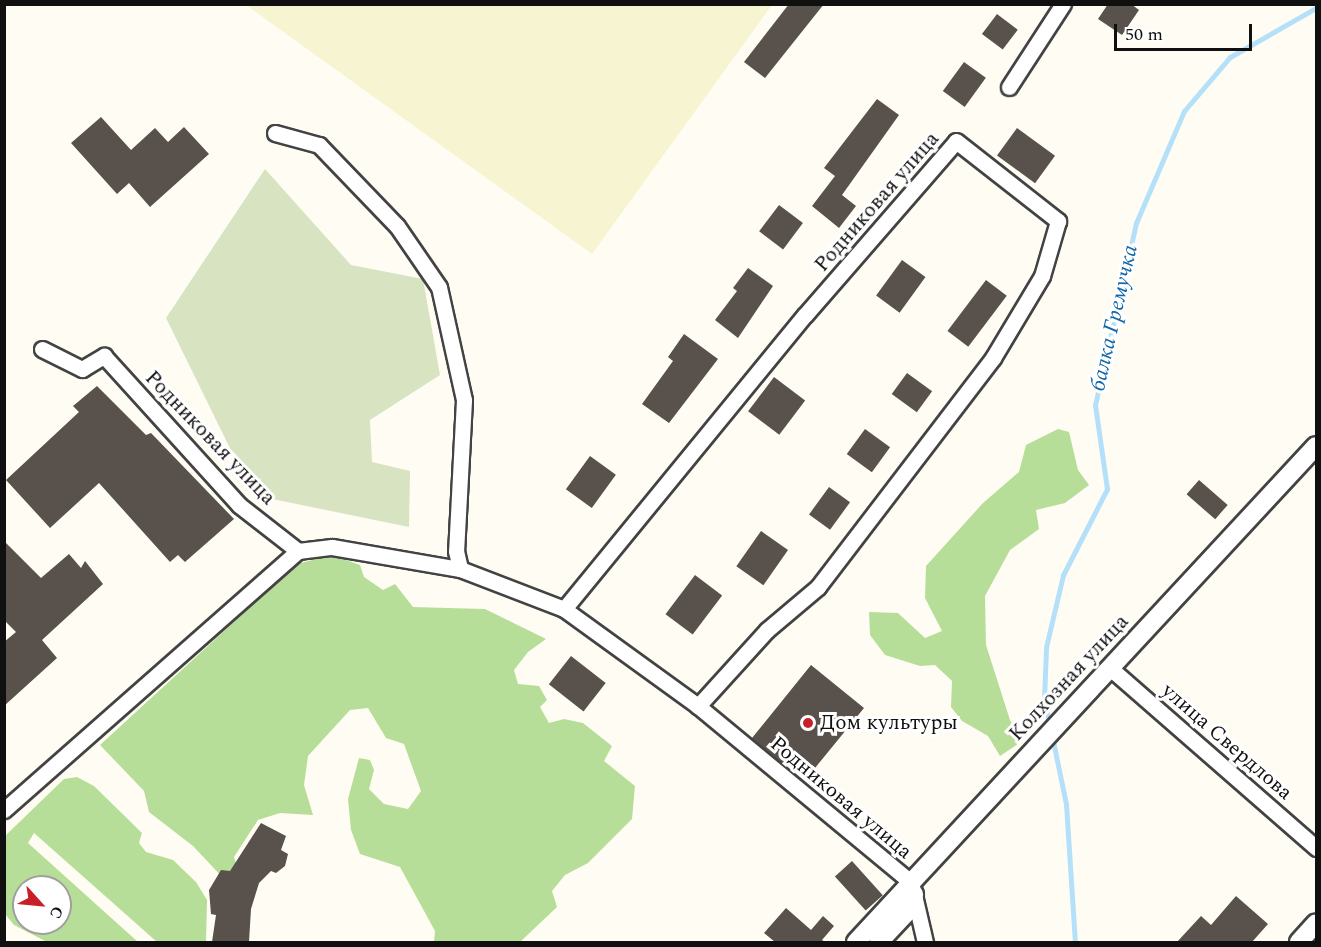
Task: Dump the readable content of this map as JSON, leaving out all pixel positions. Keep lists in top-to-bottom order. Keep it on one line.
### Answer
{"streets":{"street":["Родниковая улица","Колхозная улица","улица Свердлова"]},"crossings":[["Родниковая улица","Колхозная улица"],["Колхозная улица","улица Свердлова"]],"water":["балка Гремучка"],"places":["Дом культуры"],"scale_bar":"50 m","north":"bottom right"}
